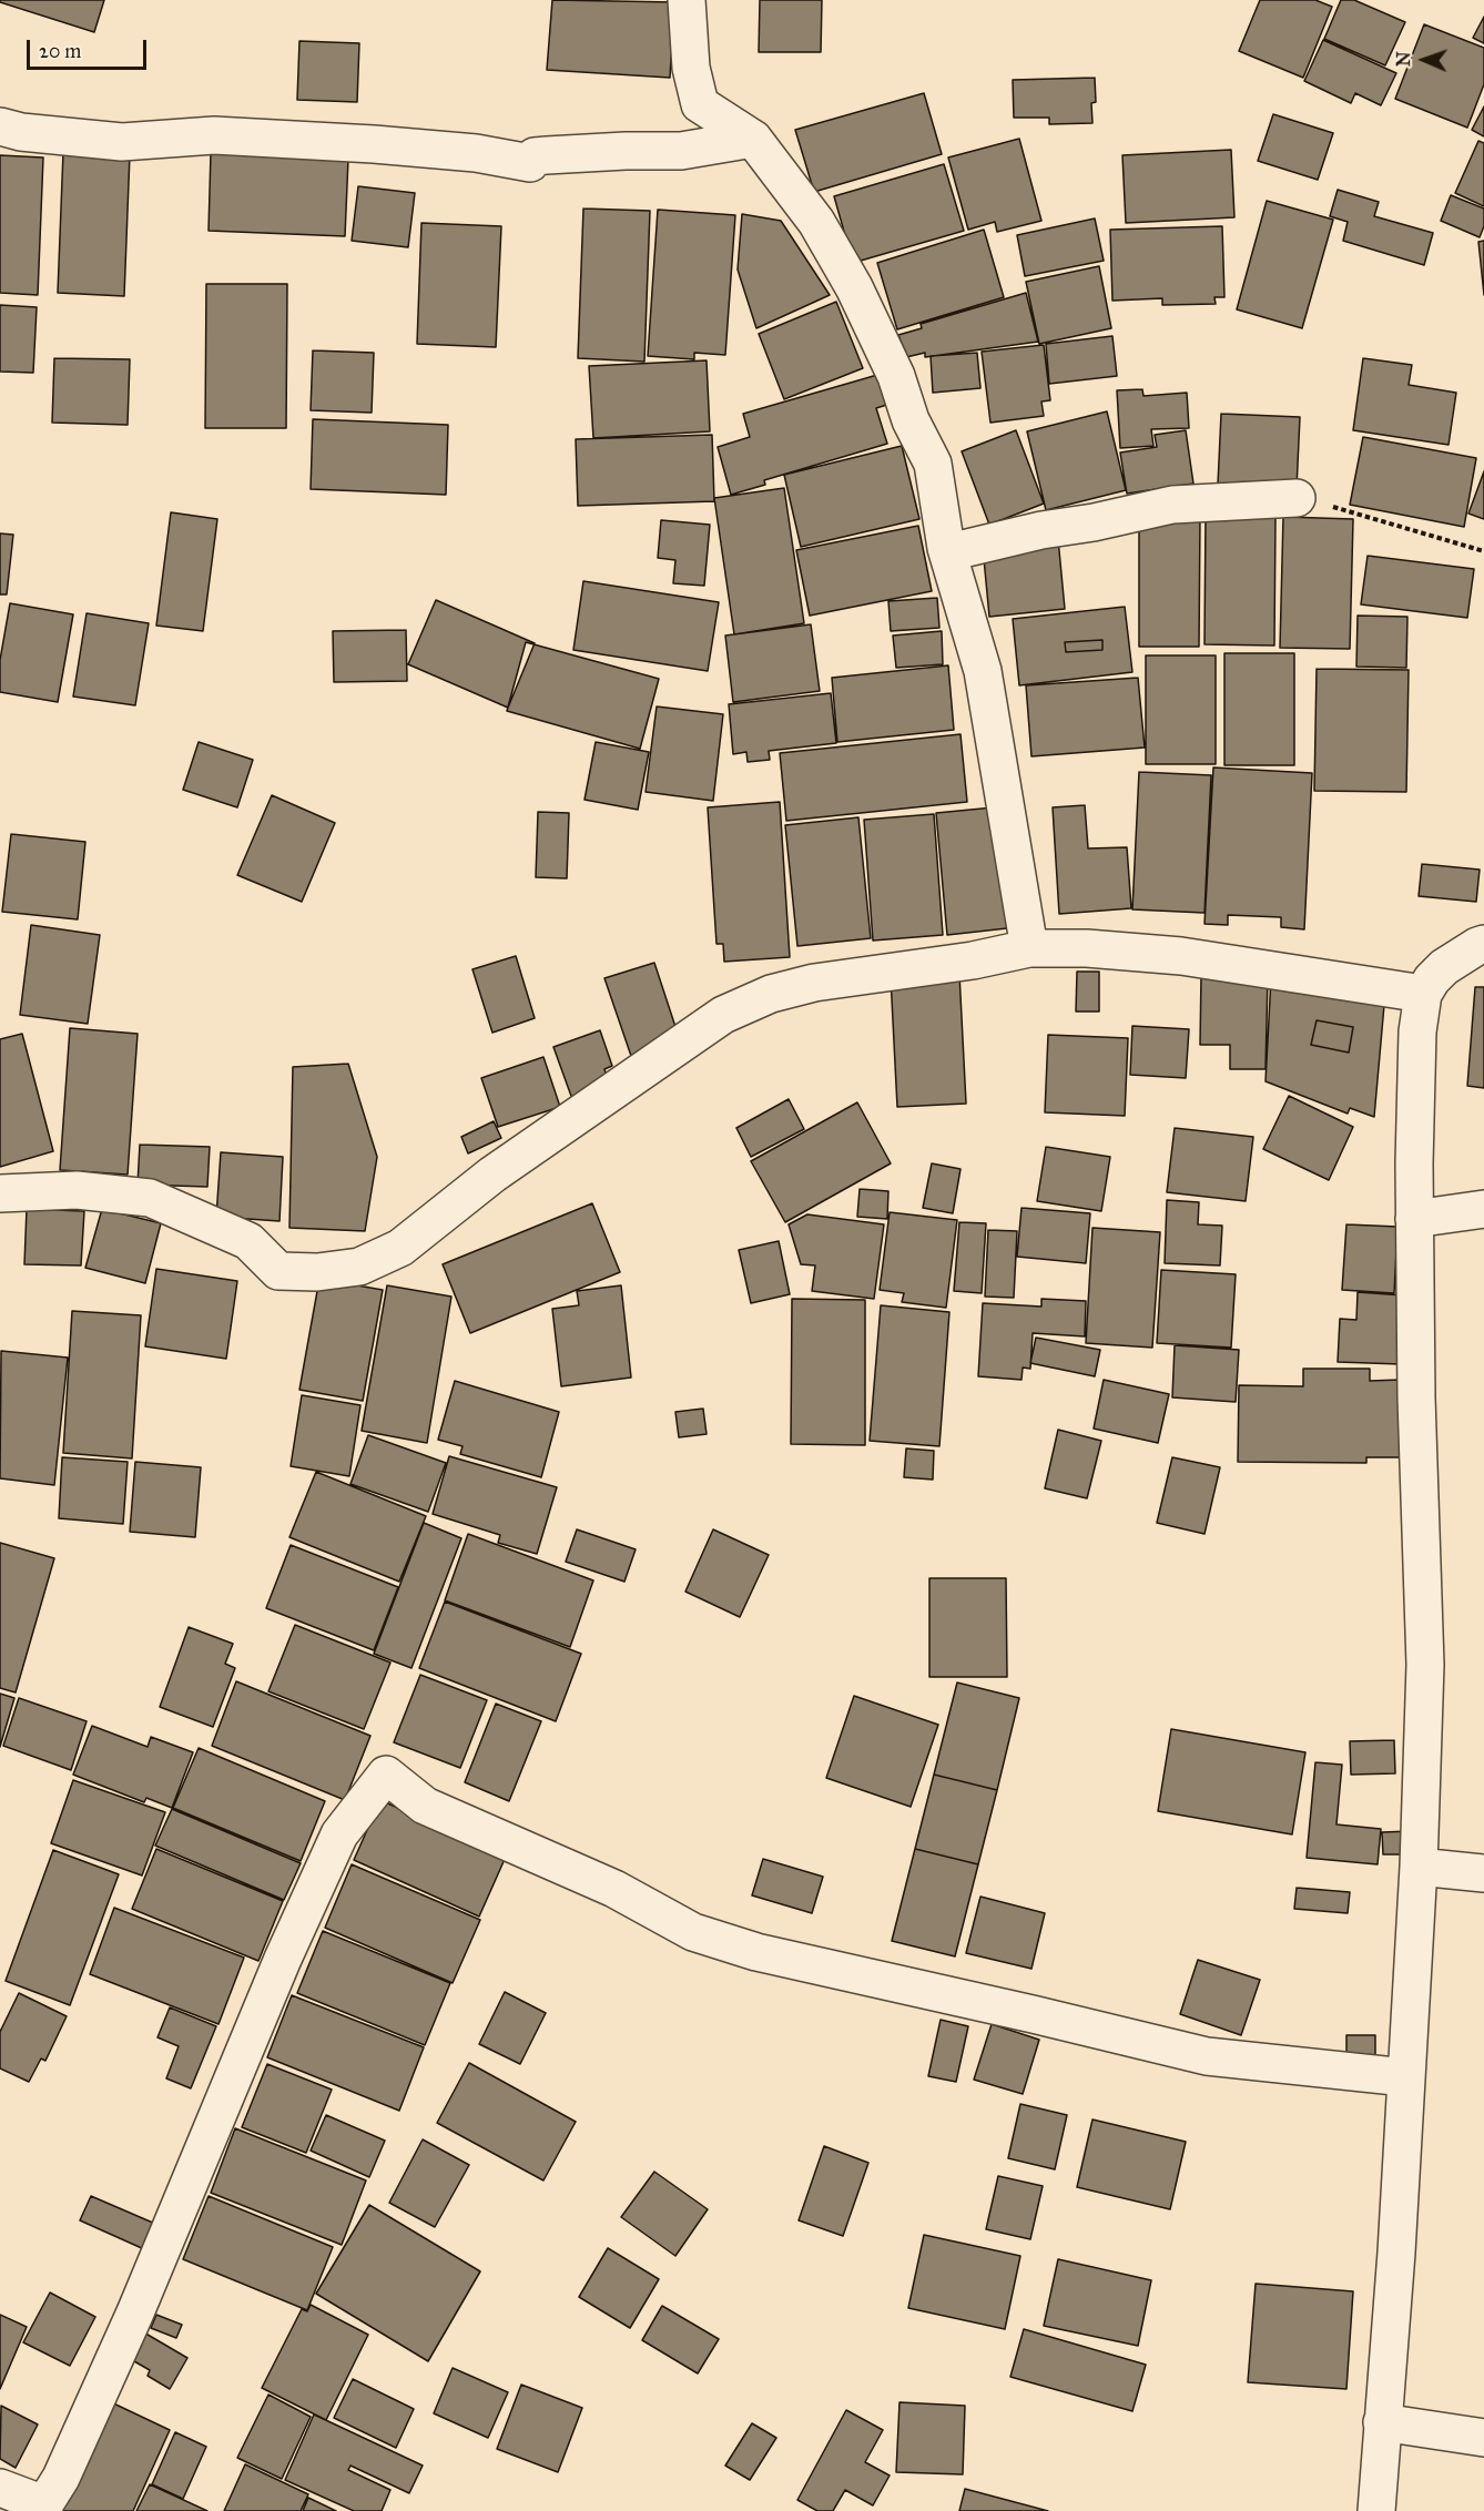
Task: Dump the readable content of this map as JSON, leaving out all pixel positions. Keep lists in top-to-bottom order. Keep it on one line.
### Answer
{"scale_bar":"20 m","north":"left"}
